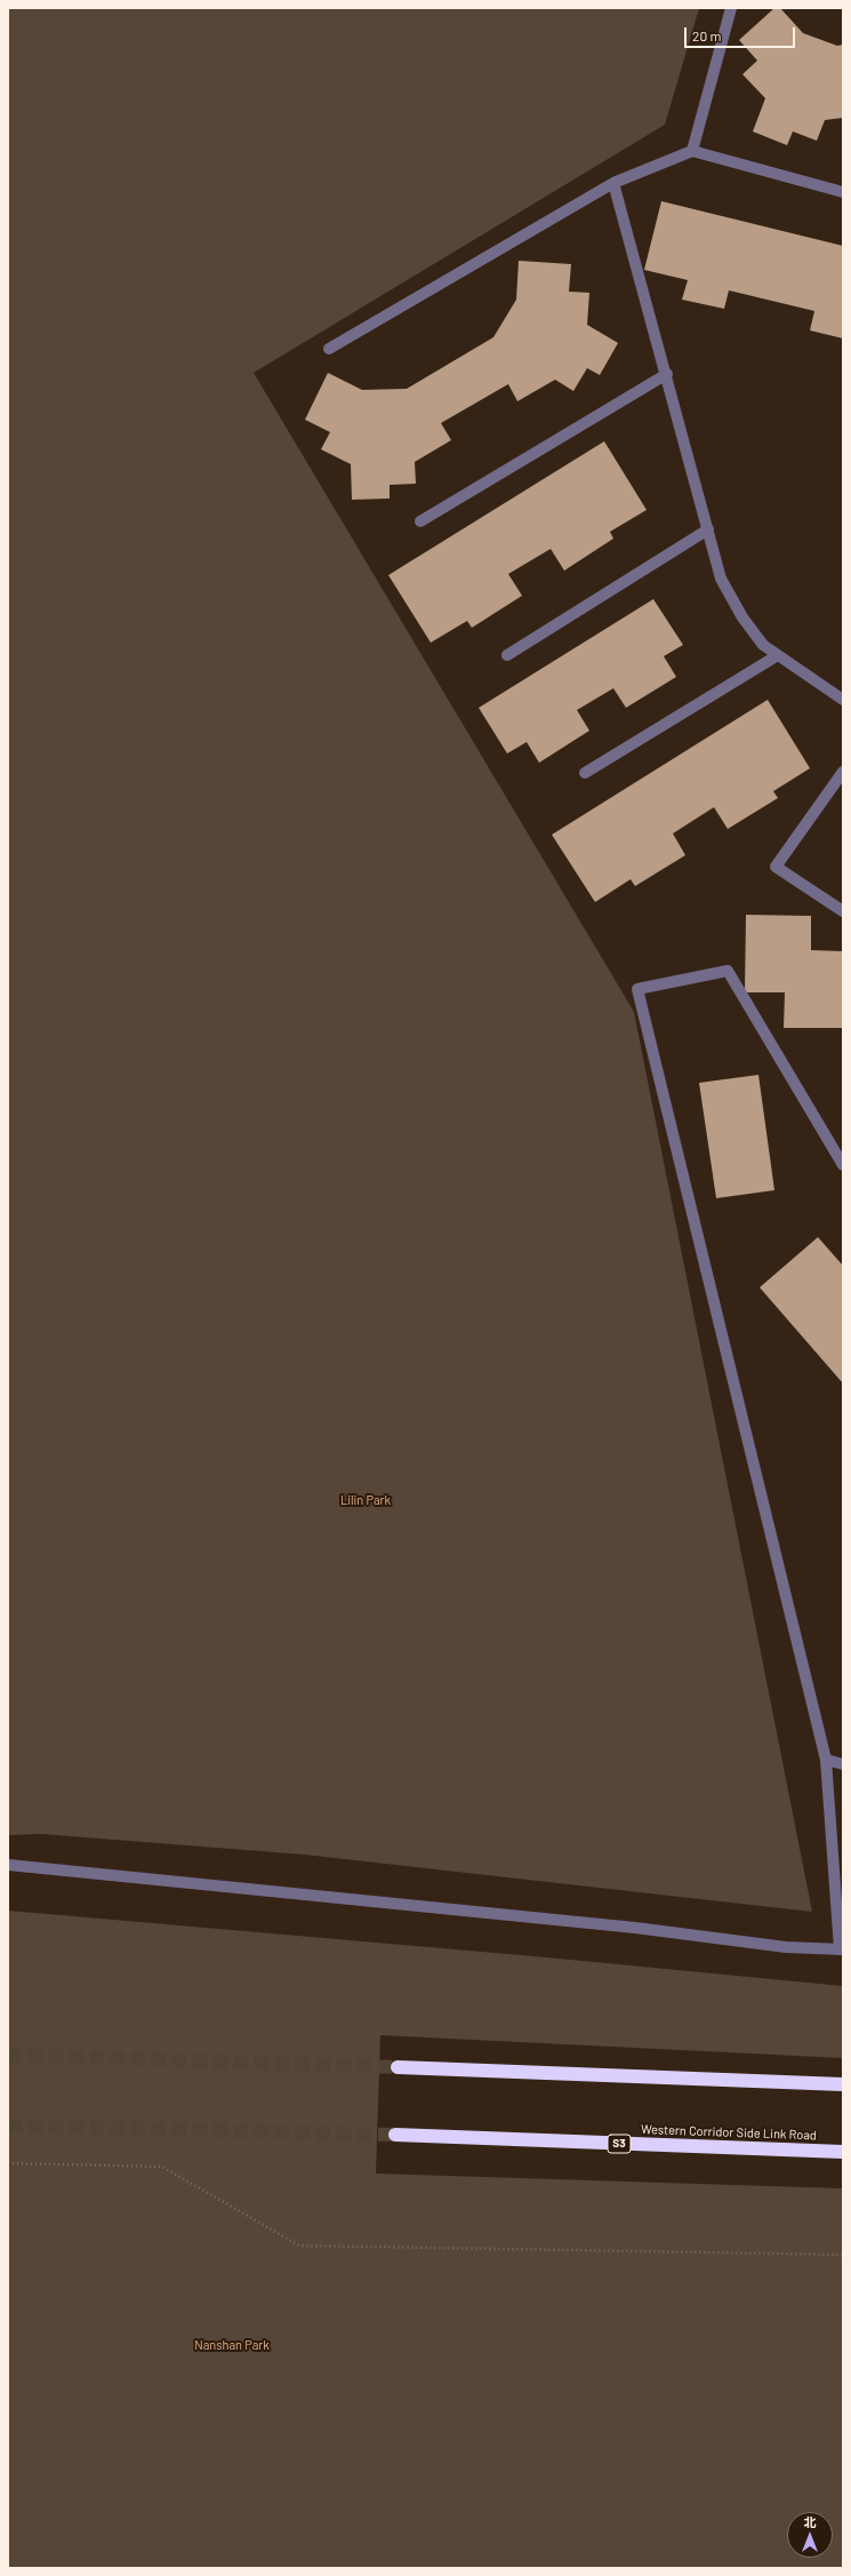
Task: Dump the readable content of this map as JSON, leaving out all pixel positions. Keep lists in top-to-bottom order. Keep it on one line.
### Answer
{"streets":{"highway":["Western Corridor Side Link Road","S3"]},"parks":["Lilin Park","Nanshan Park"],"scale_bar":"20 m","north":"top"}
